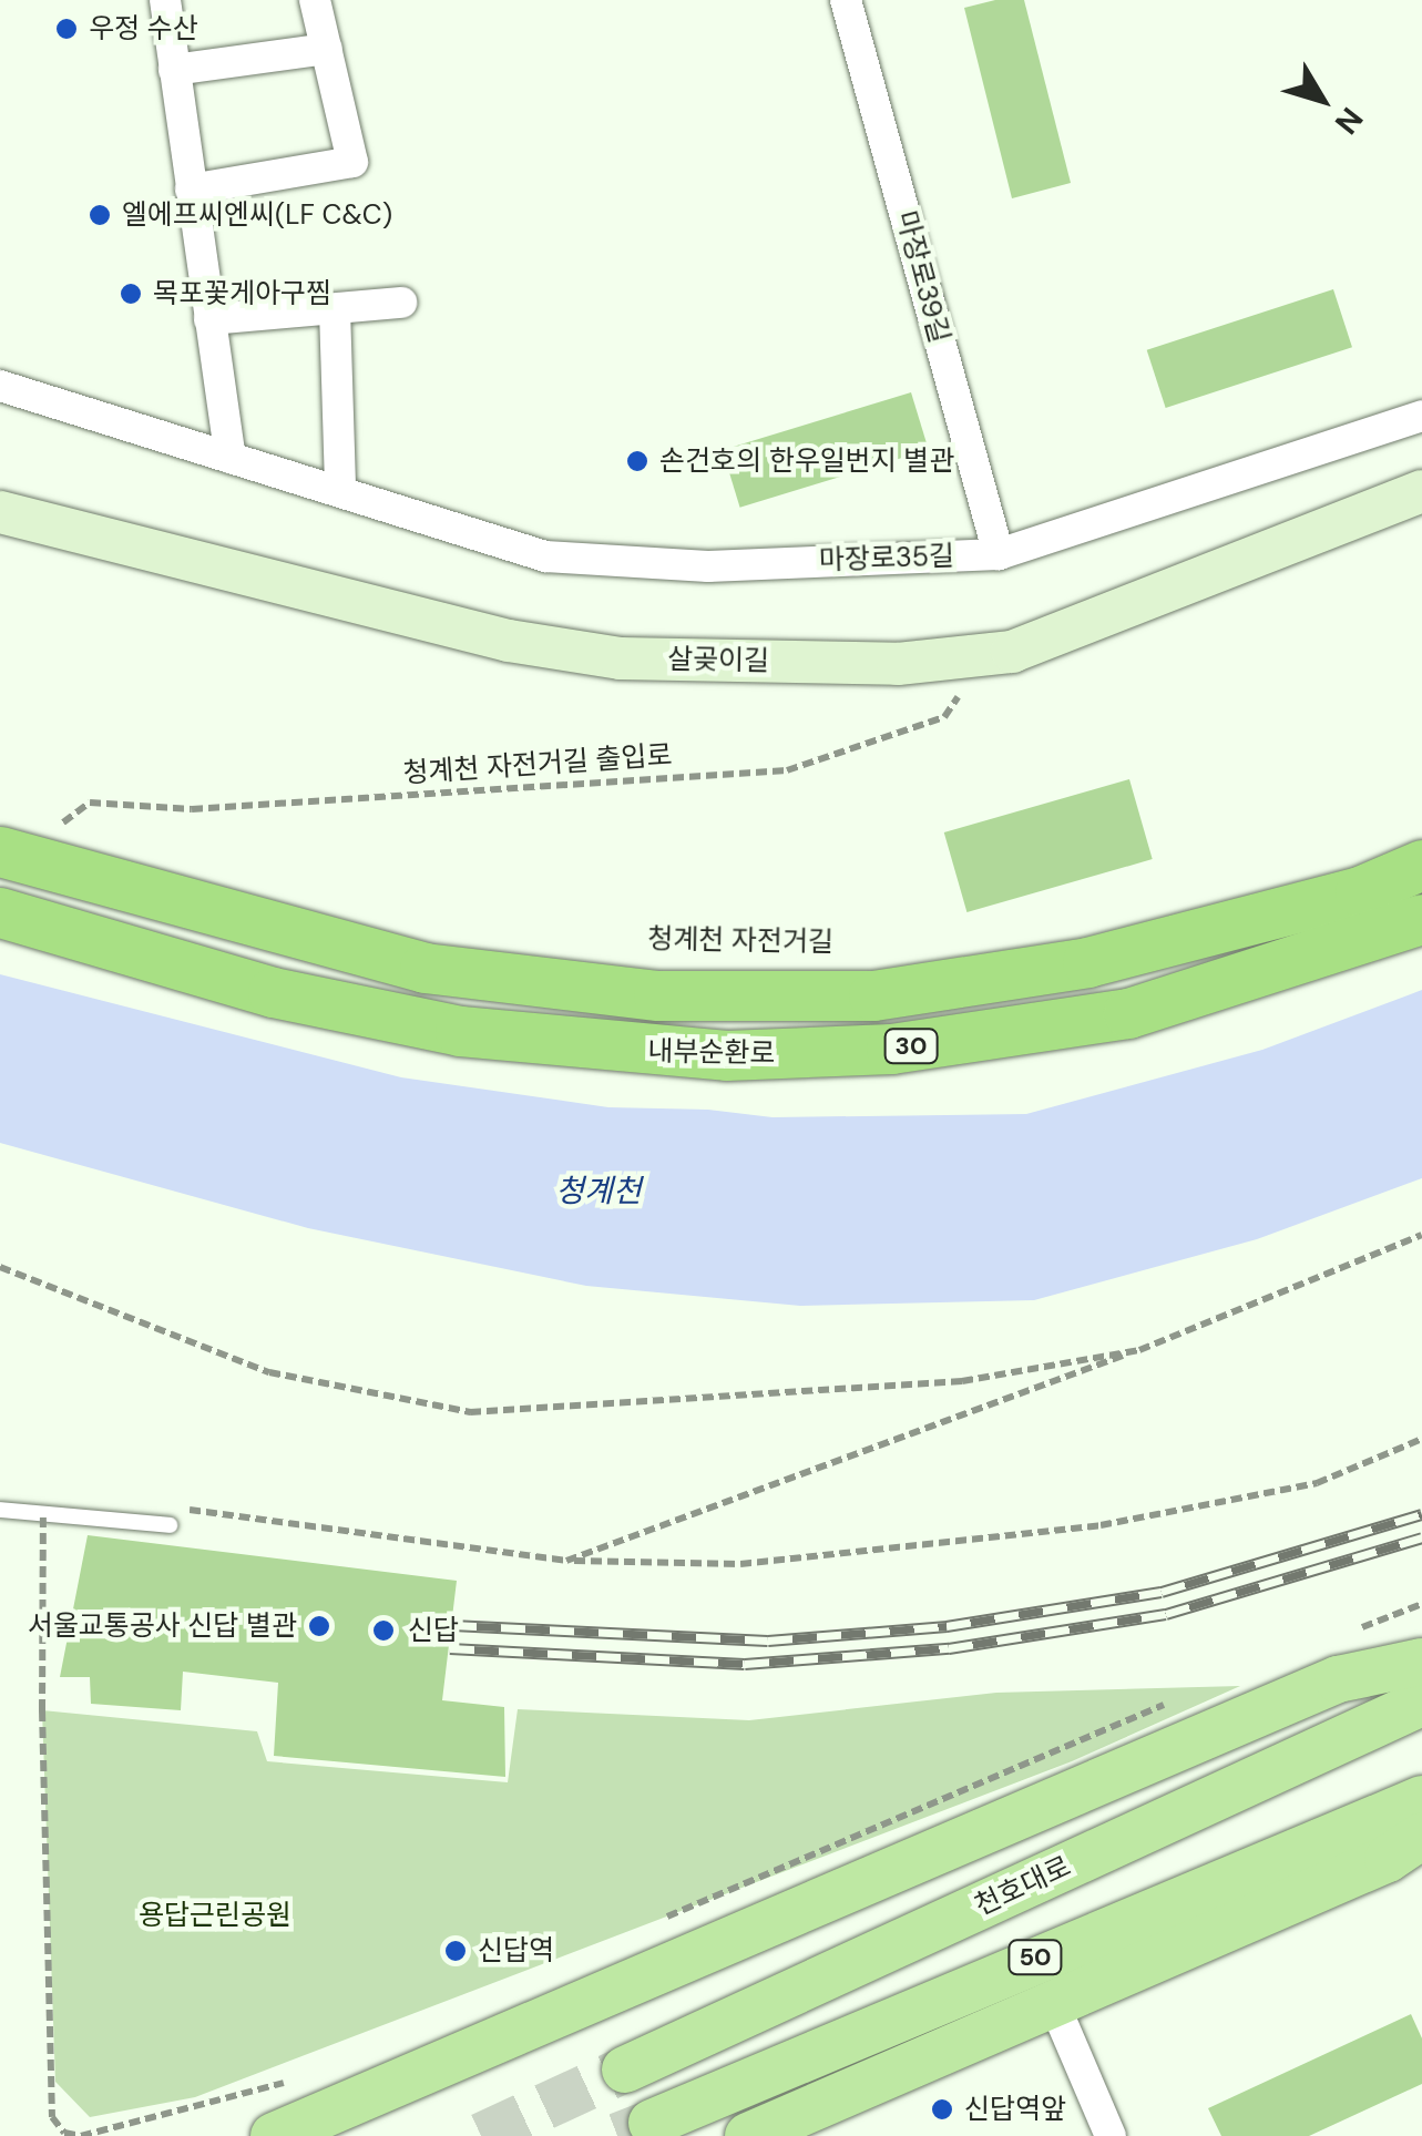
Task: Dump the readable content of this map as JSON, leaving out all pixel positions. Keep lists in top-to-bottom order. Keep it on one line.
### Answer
{"streets":{"highway":["30","내부순환로"],"main road":["살곶이길","천호대로","50"],"street":["마장로39길","마장로35길"],"path":["청계천 자전거길 출입로"]},"crossings":[["마장로39길","마장로35길"],["살곶이길","청계천 자전거길 출입로"]],"water":["청계천"],"parks":["용답근린공원"],"places":["우정 수산","엘에프씨엔씨(LF C&C)","목포꽃게아구찜","손건호의 한우일번지 별관","서울교통공사 신답 별관","신답","신답역","신답역앞"],"north":"bottom right"}
